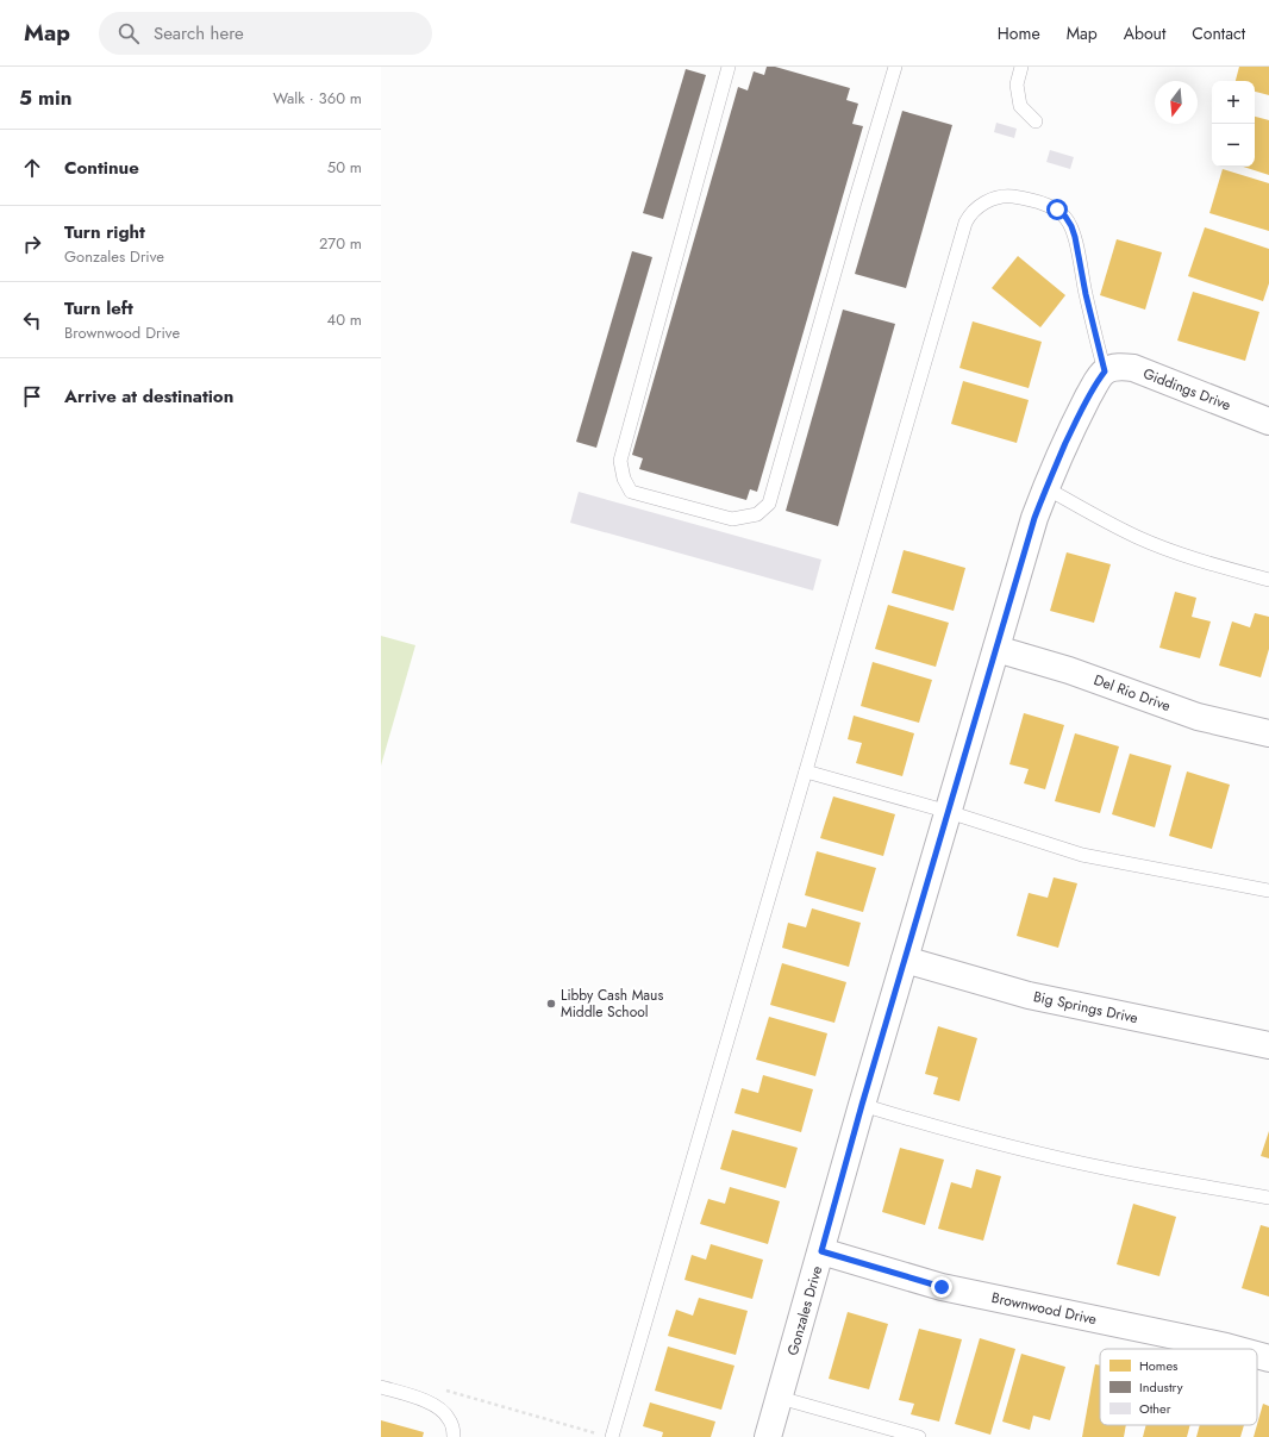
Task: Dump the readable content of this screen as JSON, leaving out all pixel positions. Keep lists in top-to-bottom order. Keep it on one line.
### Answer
{"streets":{"street":["Giddings Drive","Del Rio Drive","Big Springs Drive","Brownwood Drive","Gonzales Drive"]},"crossings":[["Giddings Drive","Gonzales Drive"],["Del Rio Drive","Gonzales Drive"],["Big Springs Drive","Gonzales Drive"],["Brownwood Drive","Gonzales Drive"]],"places":["Libby Cash Maus Middle School"],"legend":["Homes","Industry","Other"],"north":"bottom","page":{"header":"Map","search":"Search here","nav":["Home","Map","About","Contact"],"heading":["5 min","Walk · 360 m"],"map_buttons":["+","−"],"list":[["Continue","50 m"],["Turn right","Gonzales Drive","270 m"],["Turn left","Brownwood Drive","40 m"],"Arrive at destination"]}}
